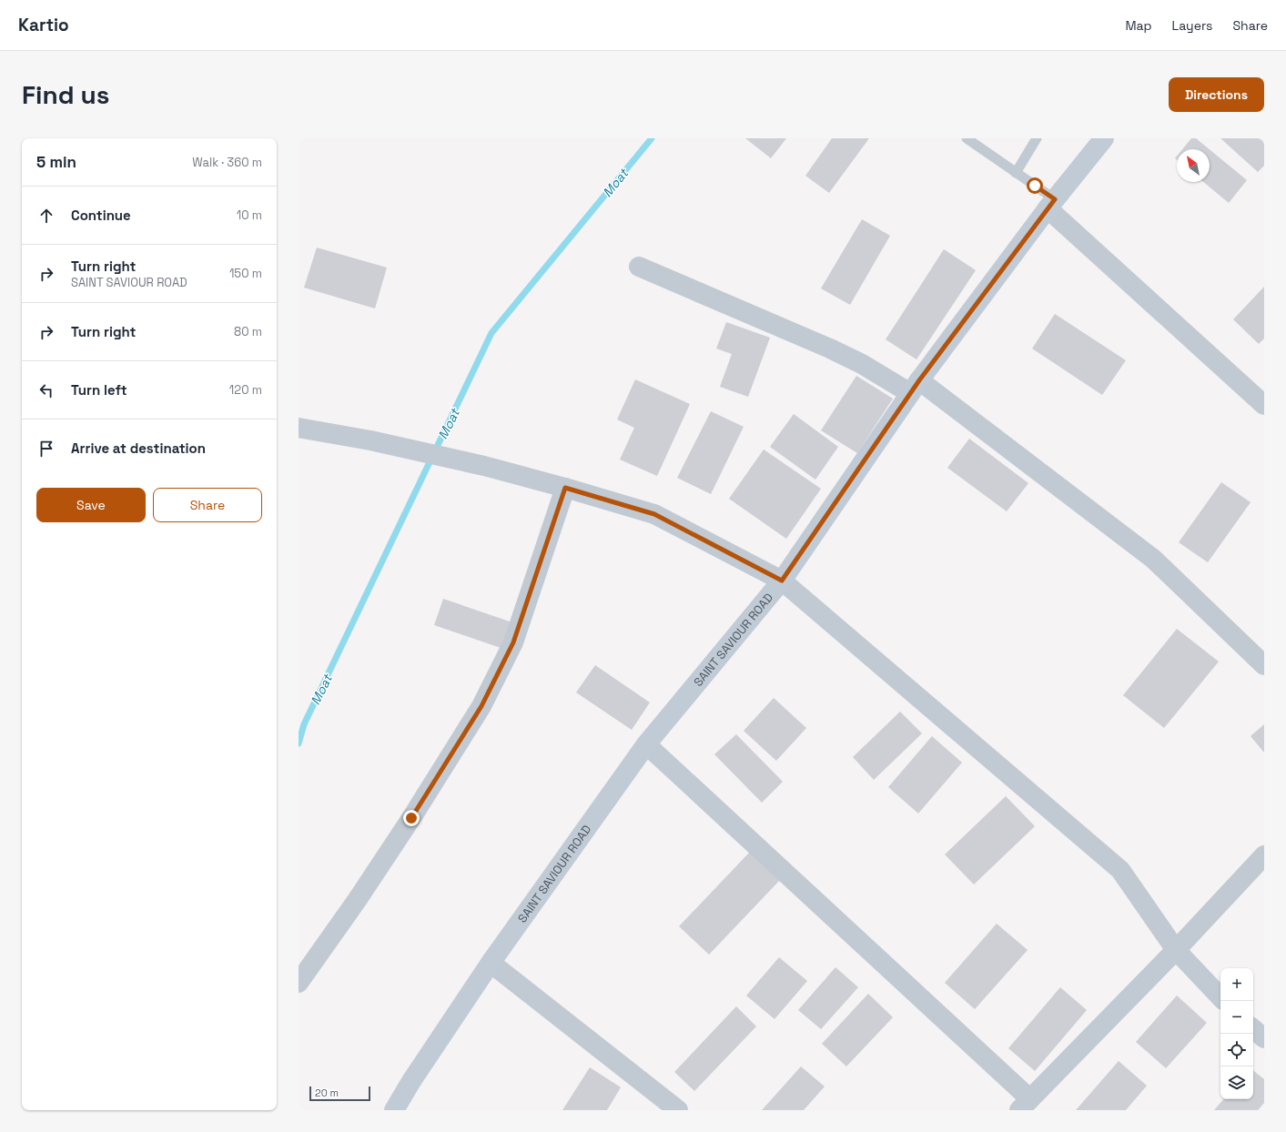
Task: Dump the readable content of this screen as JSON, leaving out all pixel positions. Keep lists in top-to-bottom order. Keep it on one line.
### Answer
{"streets":{"street":["SAINT SAVIOUR ROAD"]},"water":["Moat"],"scale_bar":"20 m","north":"top left","page":{"header":"Kartio","nav":["Map","Layers","Share"],"buttons":["Directions",["Save","Share"]],"title":"Find us","heading":["5 min","Walk · 360 m"],"list":[["Continue","10 m"],["Turn right","SAINT SAVIOUR ROAD","150 m"],["Turn right","80 m"],["Turn left","120 m"],"Arrive at destination"],"map_buttons":["+","−"],"scale":"20 m"}}
